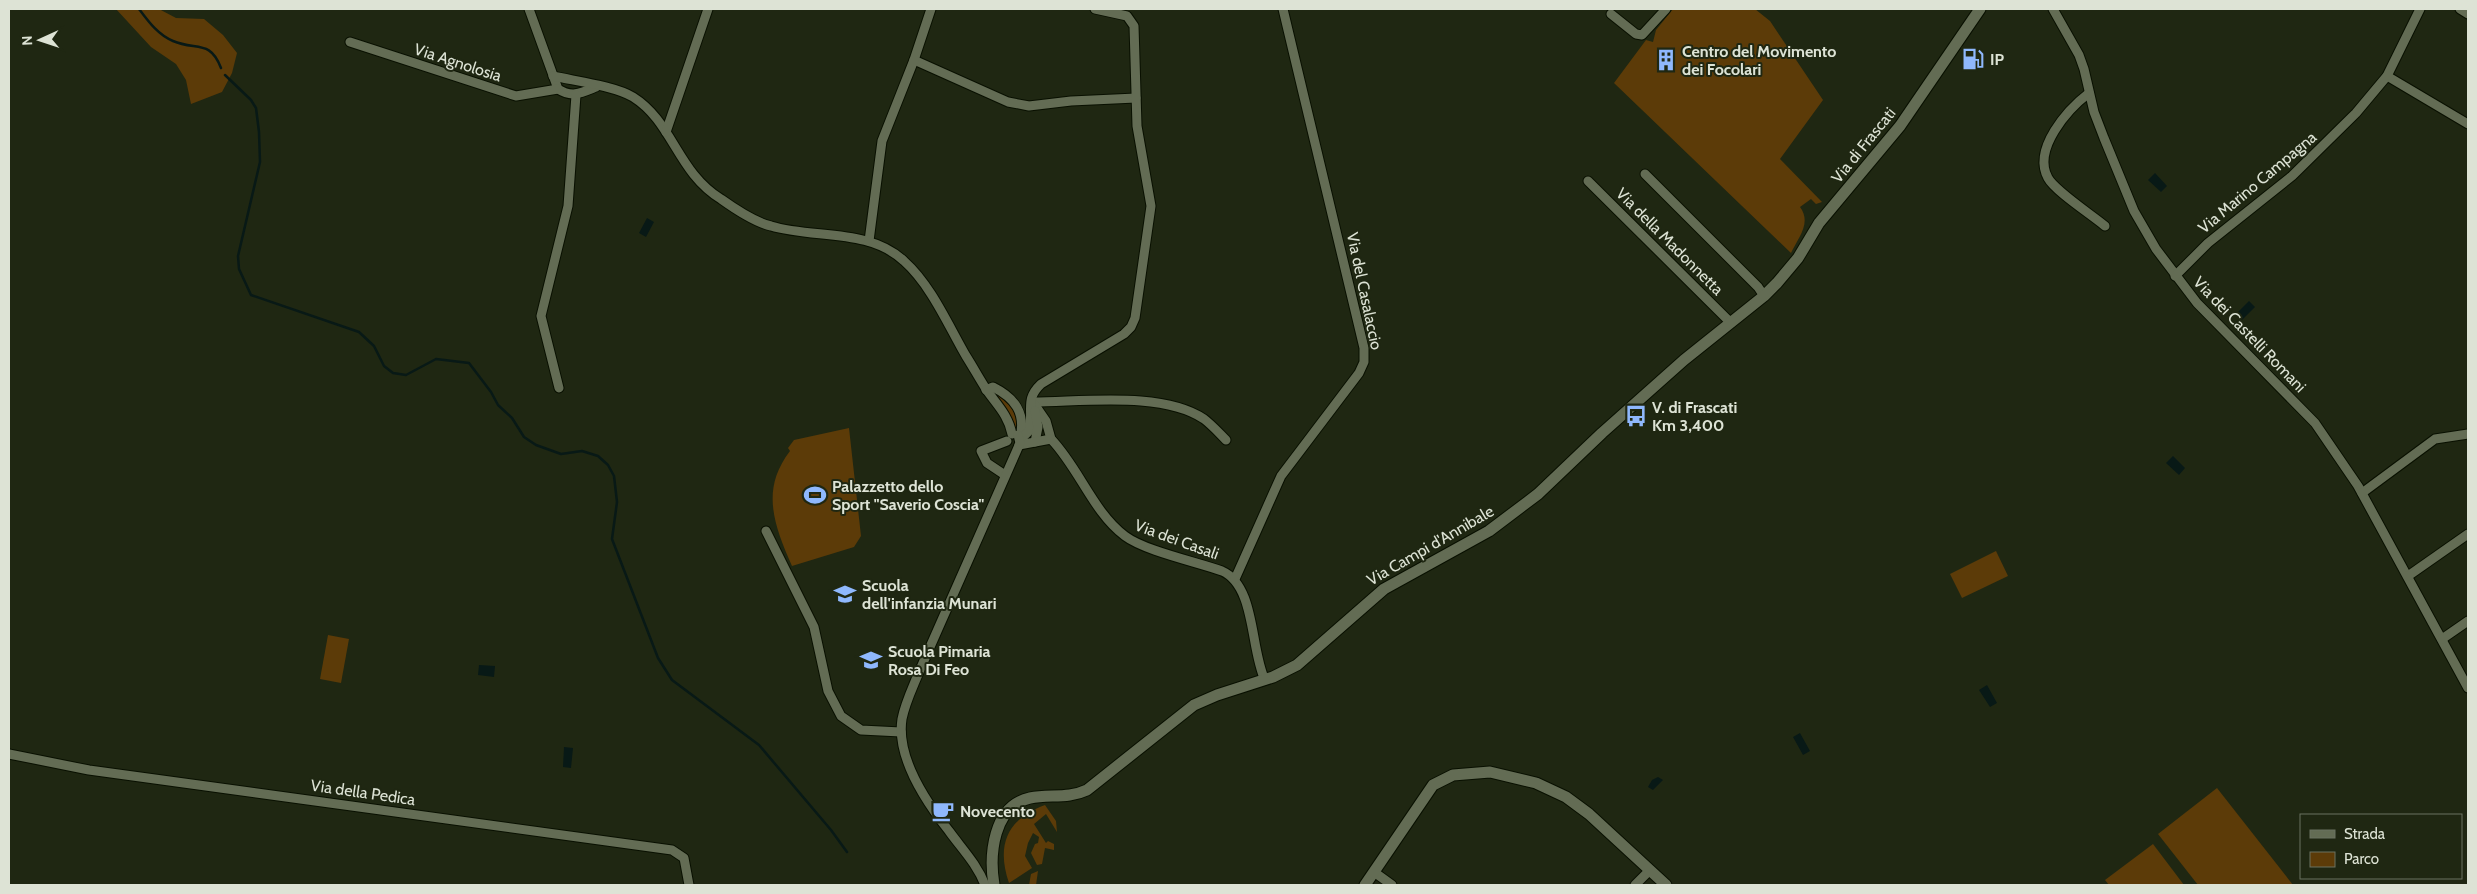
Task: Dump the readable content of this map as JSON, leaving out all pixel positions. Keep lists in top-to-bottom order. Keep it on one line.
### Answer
{"streets":{"main road":["Via di Frascati","Via Campi d'Annibale"],"street":["Via Agnolosia","Via Marino Campagna","Via della Madonnetta","Via del Casalaccio","Via dei Castelli Romani","Via dei Casali","Via della Pedica"]},"crossings":[["Via di Frascati","Via della Madonnetta"],["Via di Frascati","Via Campi d'Annibale"],["Via Marino Campagna","Via dei Castelli Romani"],["Via della Madonnetta","Via Campi d'Annibale"],["Via del Casalaccio","Via dei Casali"]],"places":{"fuel station":["IP"],"building":["Centro del Movimento dei Focolari"],"bus stop":["V. di Frascati Km 3,400"],"sports":["Palazzetto dello Sport \"Saverio Coscia\""],"school or university":["Scuola dell'infanzia Munari","Scuola Pimaria Rosa Di Feo"],"cafe":["Novecento"]},"legend":["Strada","Parco"],"north":"left"}
